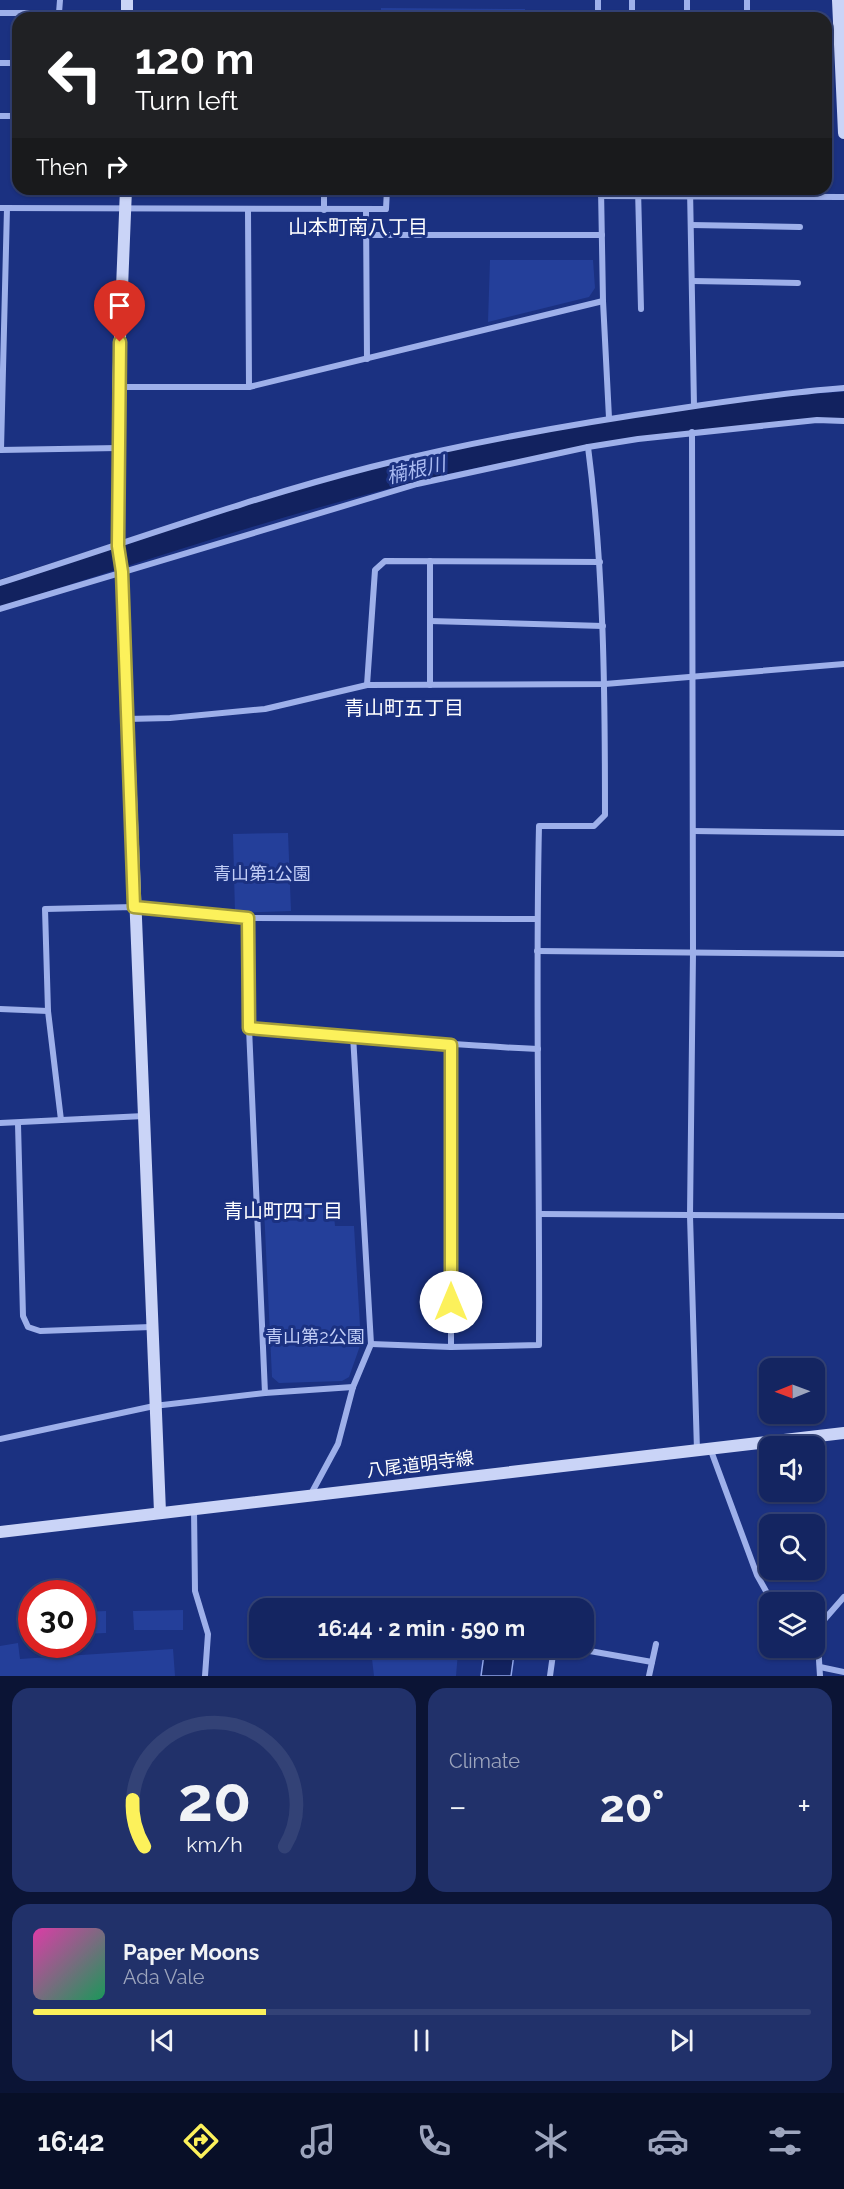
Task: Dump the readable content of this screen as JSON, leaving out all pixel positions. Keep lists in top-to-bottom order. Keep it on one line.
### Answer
{"streets":{"street":["八尾道明寺線"]},"districts":["山本町南八丁目","青山町五丁目","青山町四丁目"],"water":["楠根川"],"parks":["青山第1公園","青山第2公園"],"north":"left","page":{"turn":["120 m","Turn left"],"then":"Then","limit":"30","trip":"16:44 · 2 min · 590 m","tile":"Climate","heat":["−","20°","+"],"song":["Paper Moons","Ada Vale"],"tabs":"16:42","gauge":["20","km/h"]}}
